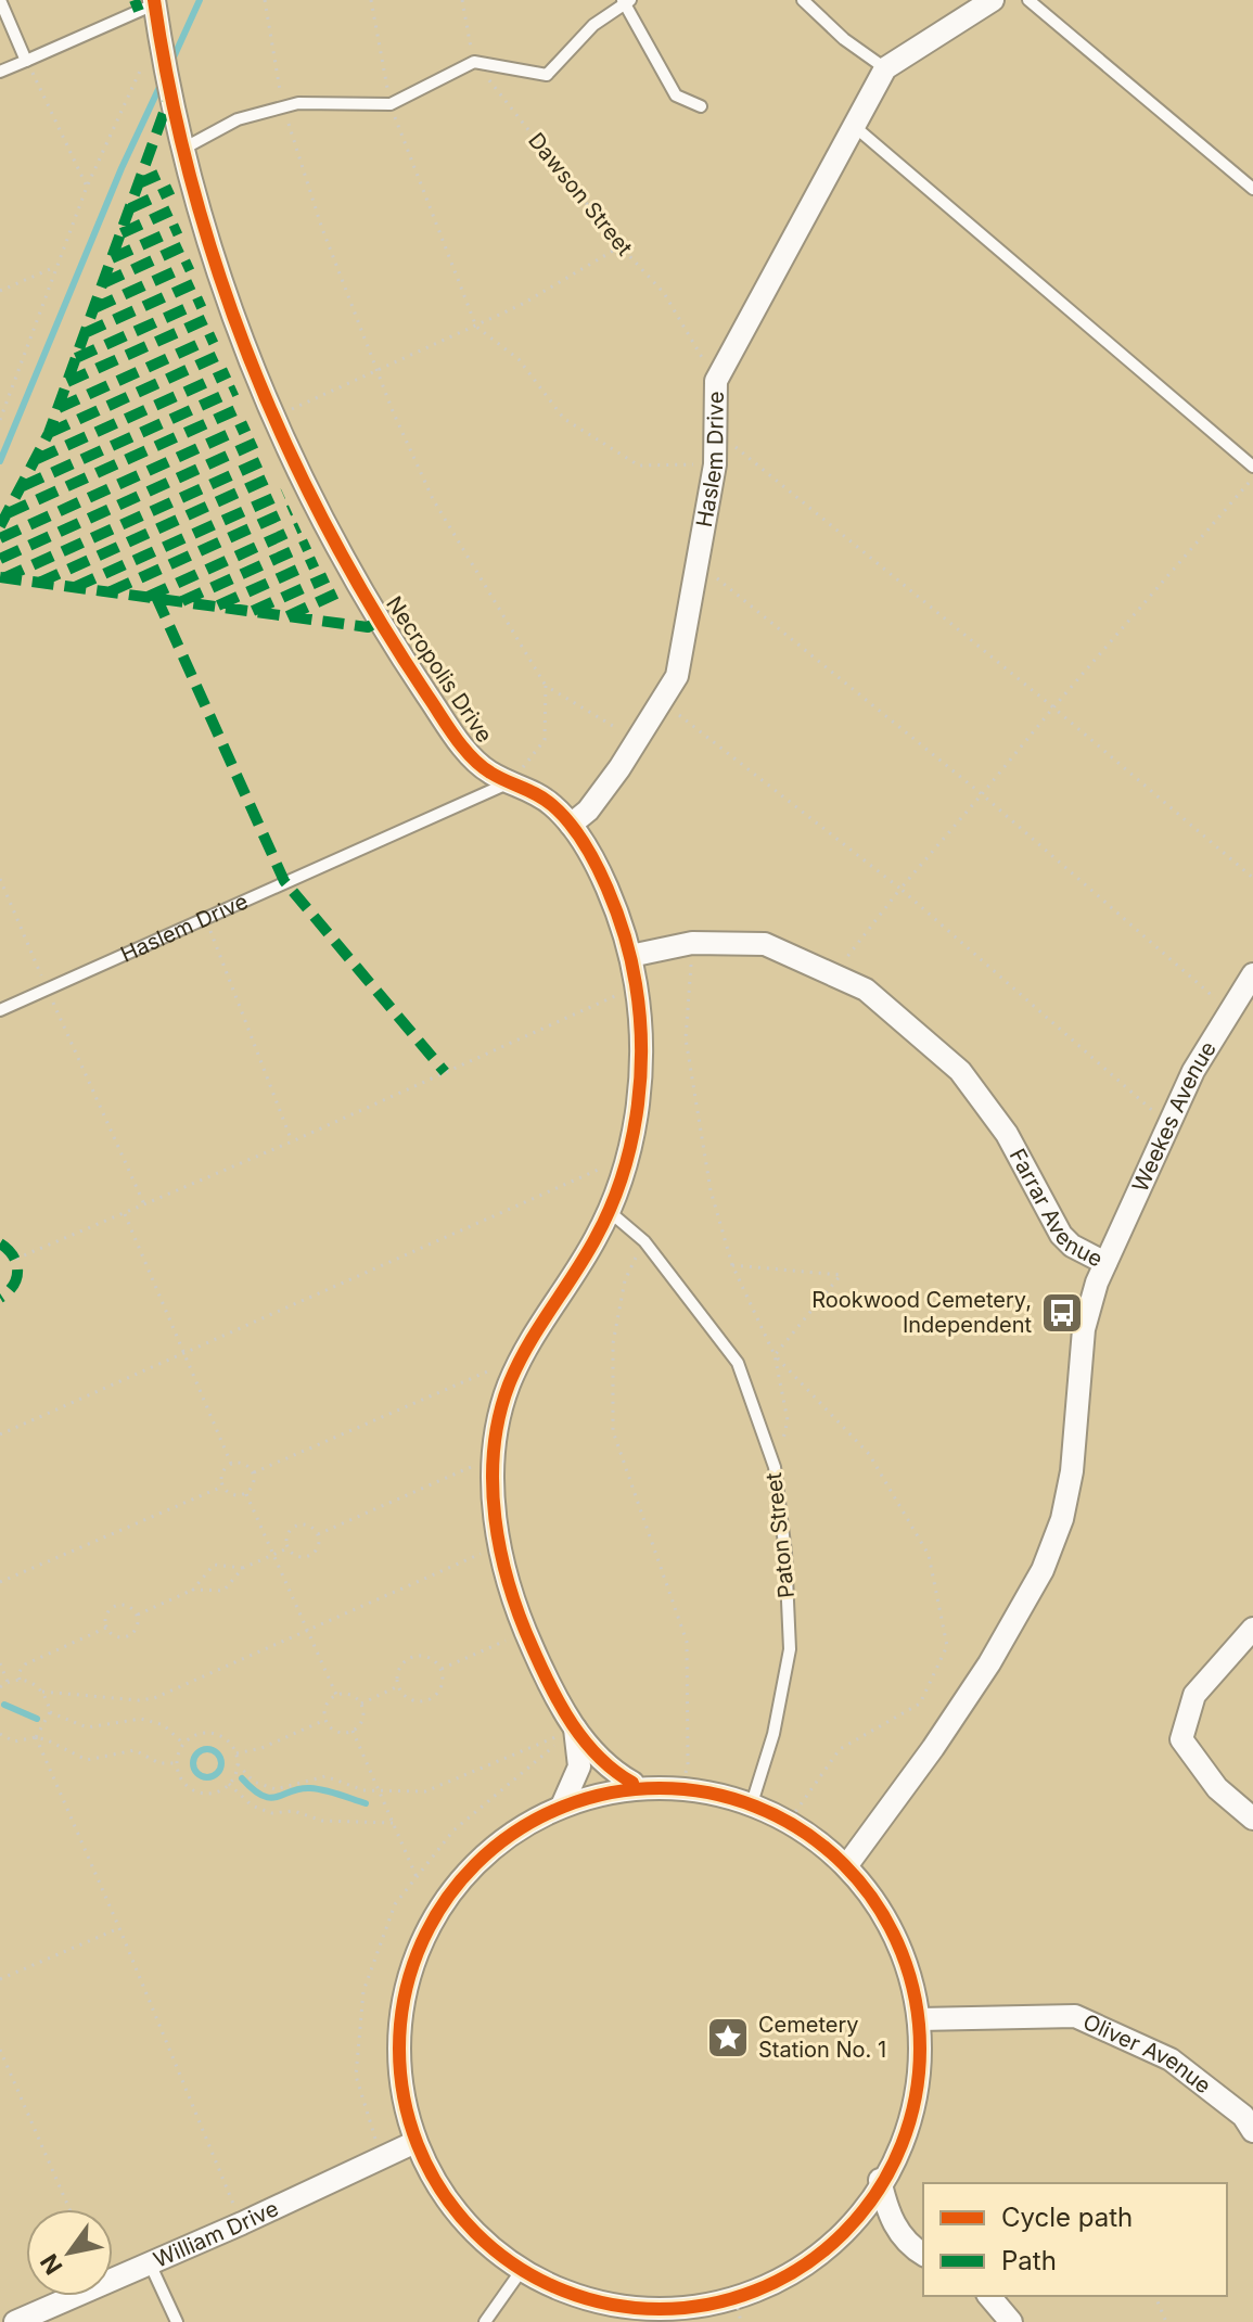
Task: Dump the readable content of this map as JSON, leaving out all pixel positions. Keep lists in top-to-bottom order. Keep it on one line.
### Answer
{"streets":{"street":["Haslem Drive","Necropolis Drive","Weekes Avenue","Farrar Avenue","Oliver Avenue","William Drive"],"lane":["Paton Street"],"path":["Dawson Street"]},"crossings":[["Dawson Street","Haslem Drive"],["Haslem Drive","Necropolis Drive"],["Necropolis Drive","Farrar Avenue"],["Necropolis Drive","Paton Street"],["Weekes Avenue","Farrar Avenue"]],"places":{"bus stop":["Rookwood Cemetery, Independent"],"place":["Cemetery Station No. 1"]},"legend":["Cycle path","Path"],"north":"bottom left"}
